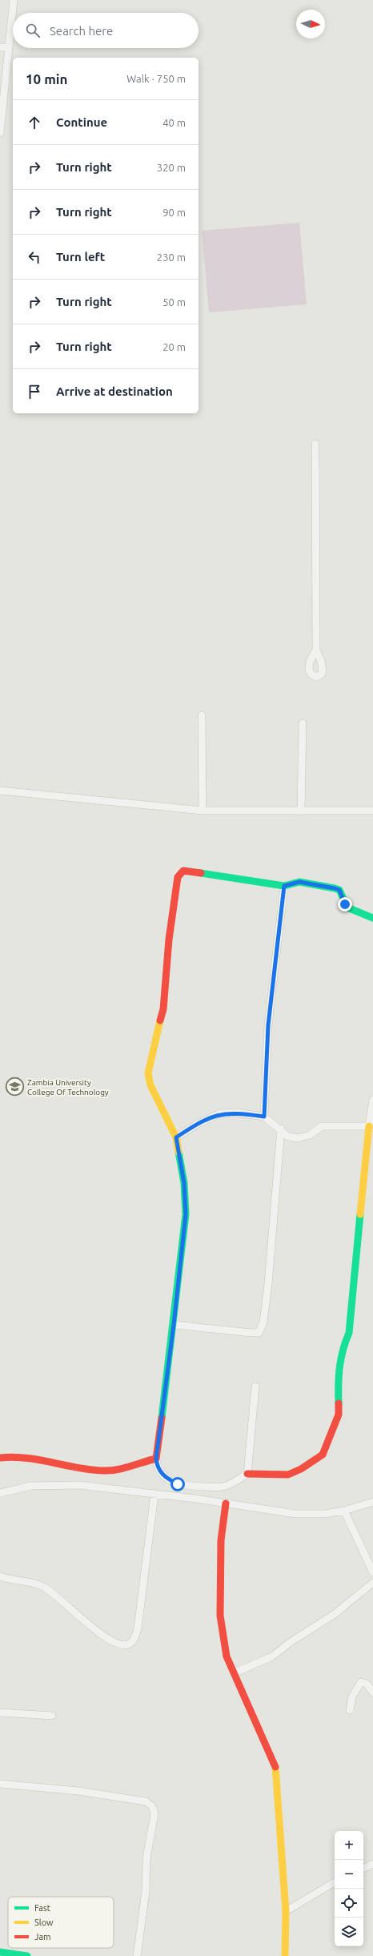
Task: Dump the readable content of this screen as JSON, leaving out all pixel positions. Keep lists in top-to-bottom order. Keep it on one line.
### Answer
{"places":{"school or university":["Zambia University College Of Technology"]},"legend":["Fast","Slow","Jam"],"north":"right","page":{"search":"Search here","heading":["10 min","Walk · 750 m"],"list":[["Continue","40 m"],["Turn right","320 m"],["Turn right","90 m"],["Turn left","230 m"],["Turn right","50 m"],["Turn right","20 m"],"Arrive at destination"],"map_buttons":["+","−"]}}
